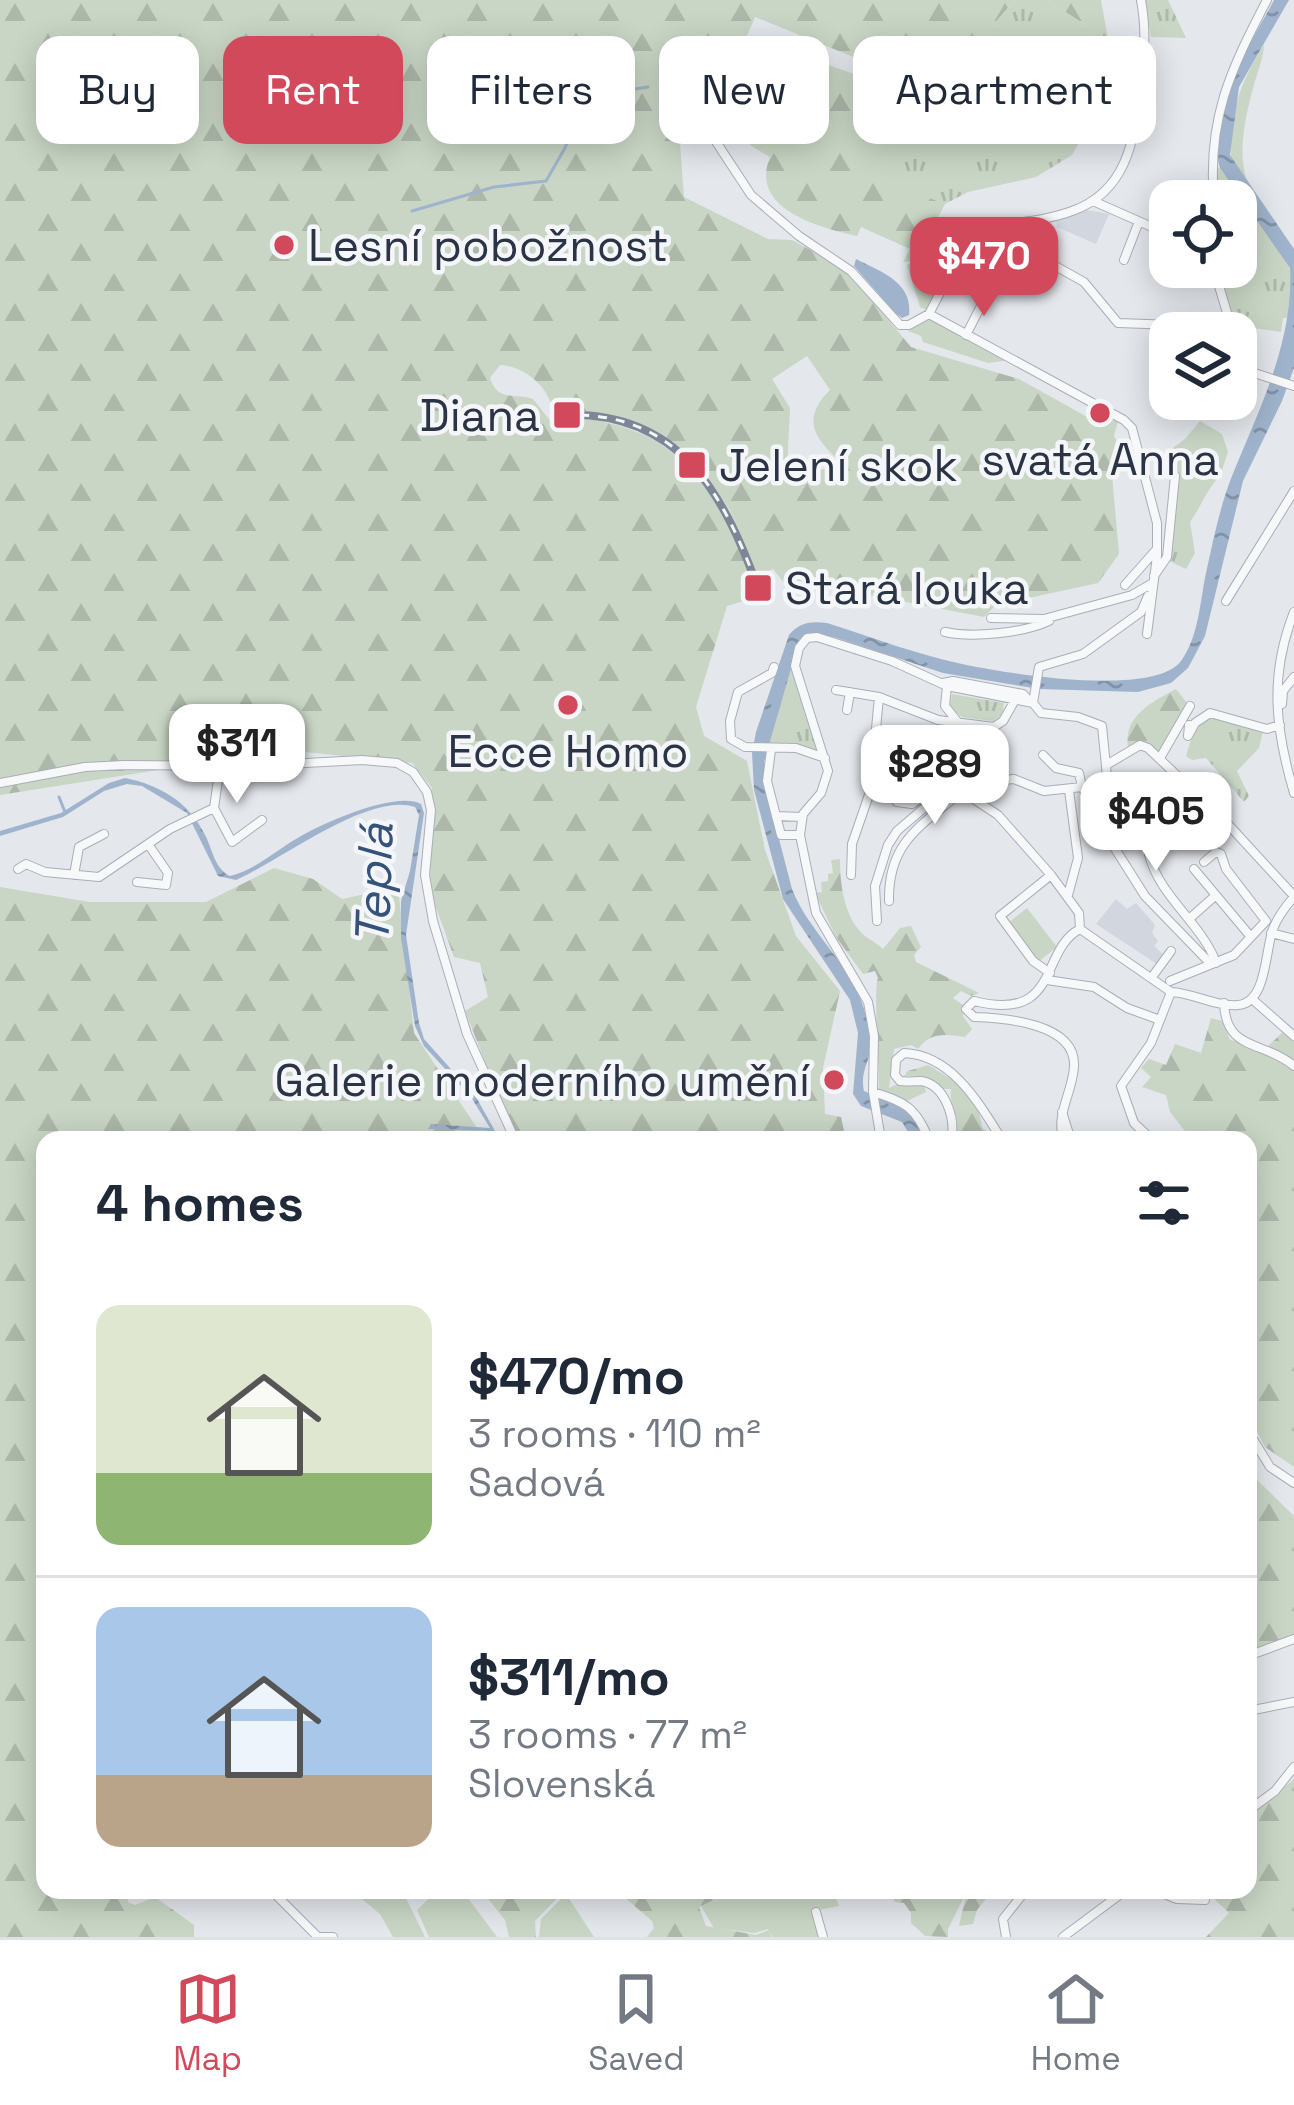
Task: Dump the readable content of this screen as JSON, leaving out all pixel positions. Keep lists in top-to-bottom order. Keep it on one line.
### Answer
{"water":["Teplá"],"places":{"other":["Lesní pobožnost","svatá Anna","Ecce Homo","Galerie moderního umění"],"transit":["Diana","Jelení skok","Stará louka"]},"page":{"chip":["Buy","Rent","Filters","New","Apartment"],"price":["$470","$311","$289","$405"],"heading":"4 homes","list":[{"name":"$470/mo","note":"3 rooms · 110 m² · Sadová"},{"name":"$311/mo","note":"3 rooms · 77 m² · Slovenská"}],"tabs":["Map","Saved","Home"]}}
